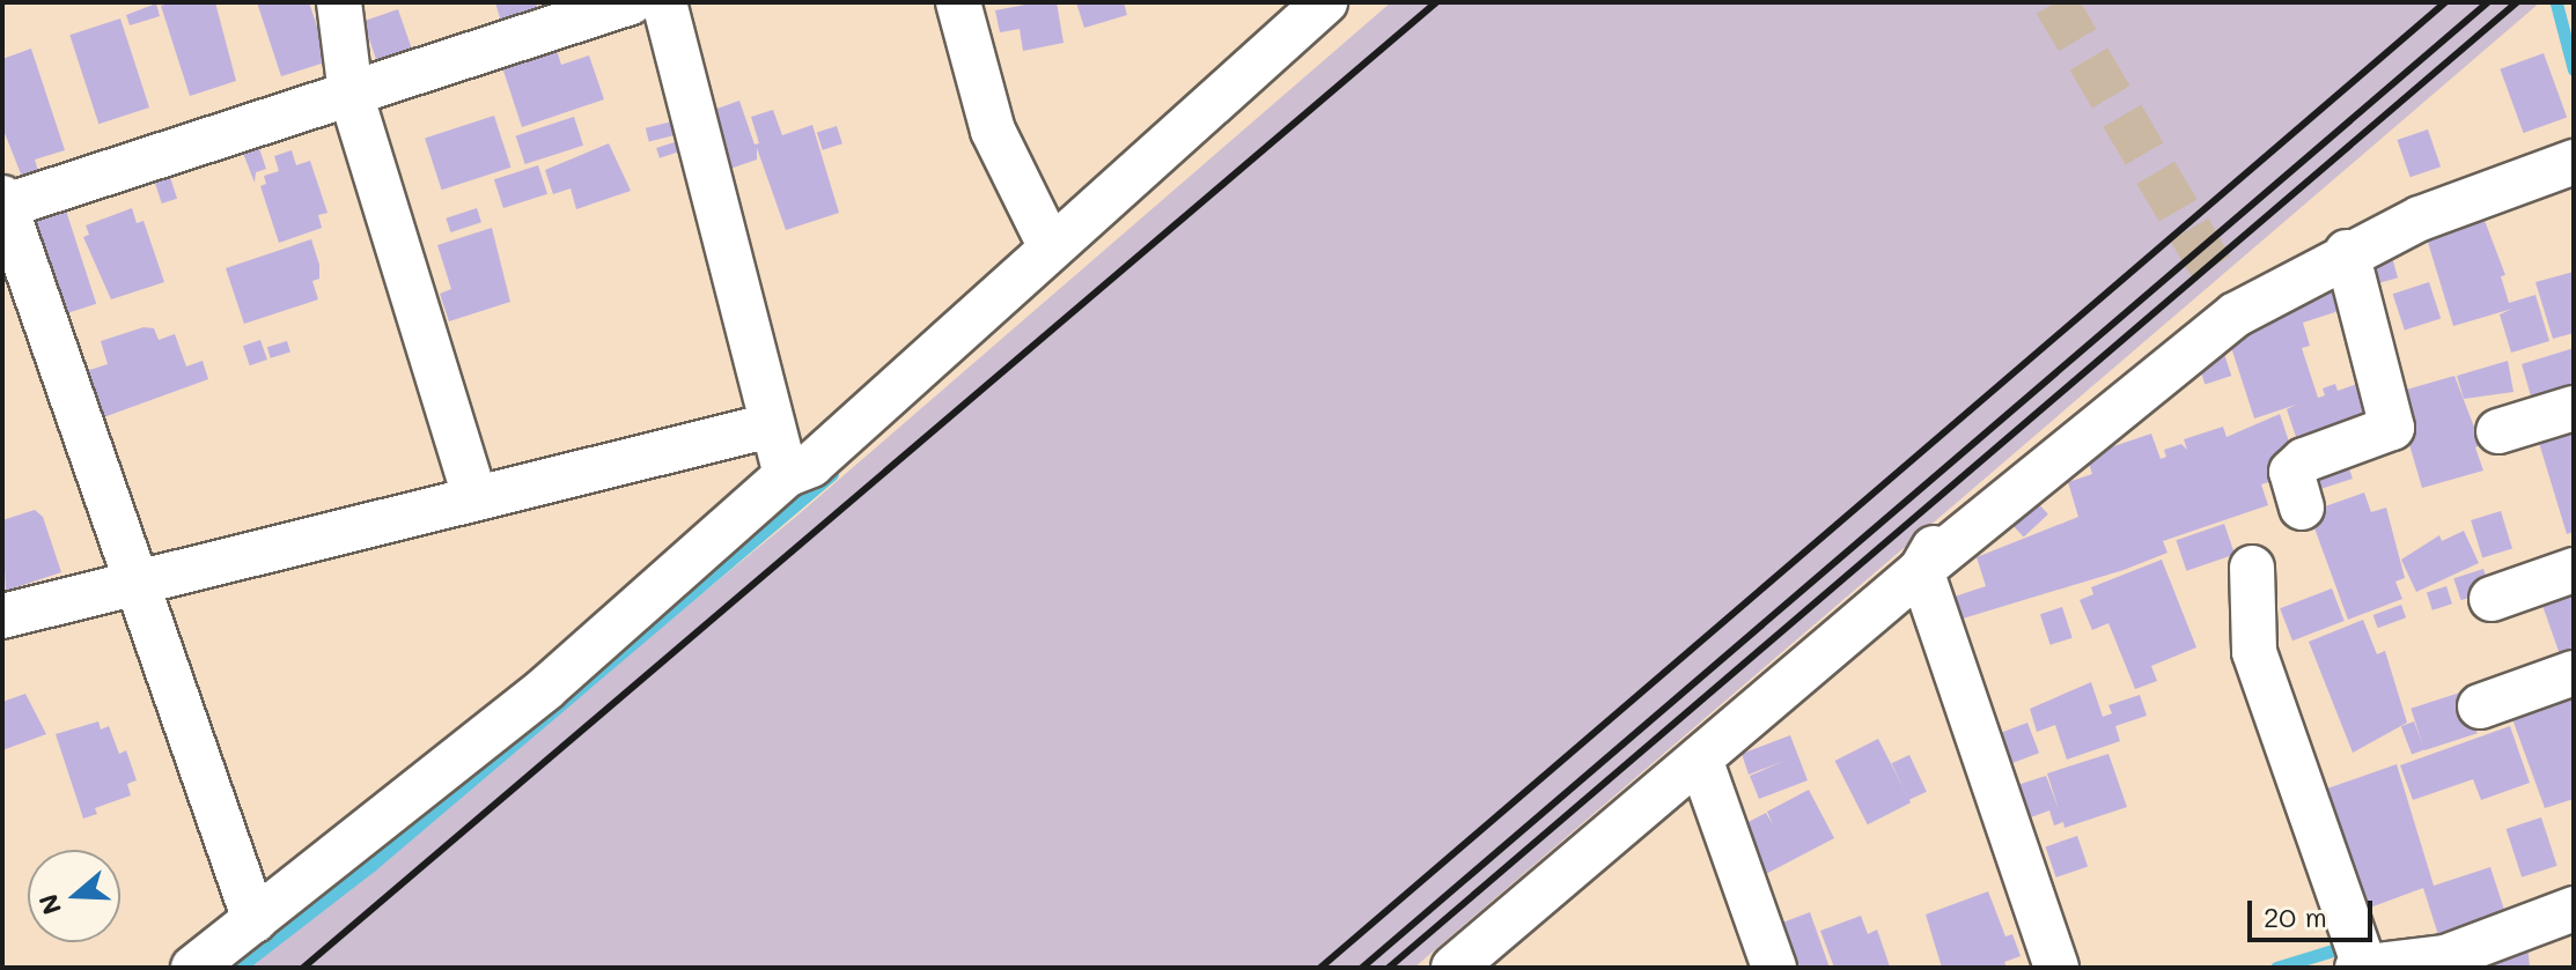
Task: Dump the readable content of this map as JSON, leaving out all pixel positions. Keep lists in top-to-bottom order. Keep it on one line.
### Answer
{"scale_bar":"20 m","north":"left"}
